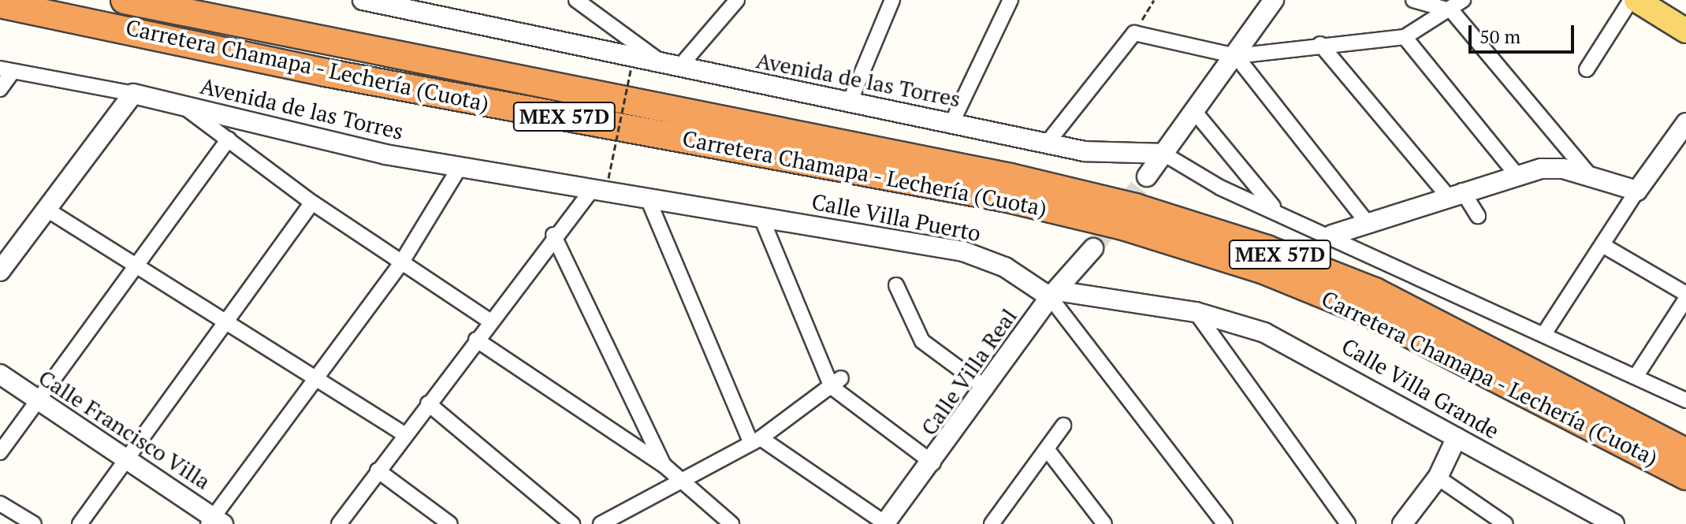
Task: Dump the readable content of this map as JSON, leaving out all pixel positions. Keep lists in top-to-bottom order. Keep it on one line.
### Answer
{"streets":{"highway":["Carretera Chamapa - Lechería (Cuota)","MEX 57D"],"street":["Avenida de las Torres","Calle Villa Puerto","Calle Villa Real","Calle Villa Grande","Calle Francisco Villa"]},"crossings":[["Avenida de las Torres","Calle Villa Puerto"],["Calle Villa Puerto","Calle Villa Real"],["Calle Villa Puerto","Calle Villa Grande"],["Calle Villa Real","Calle Villa Grande"]],"scale_bar":"50 m"}
